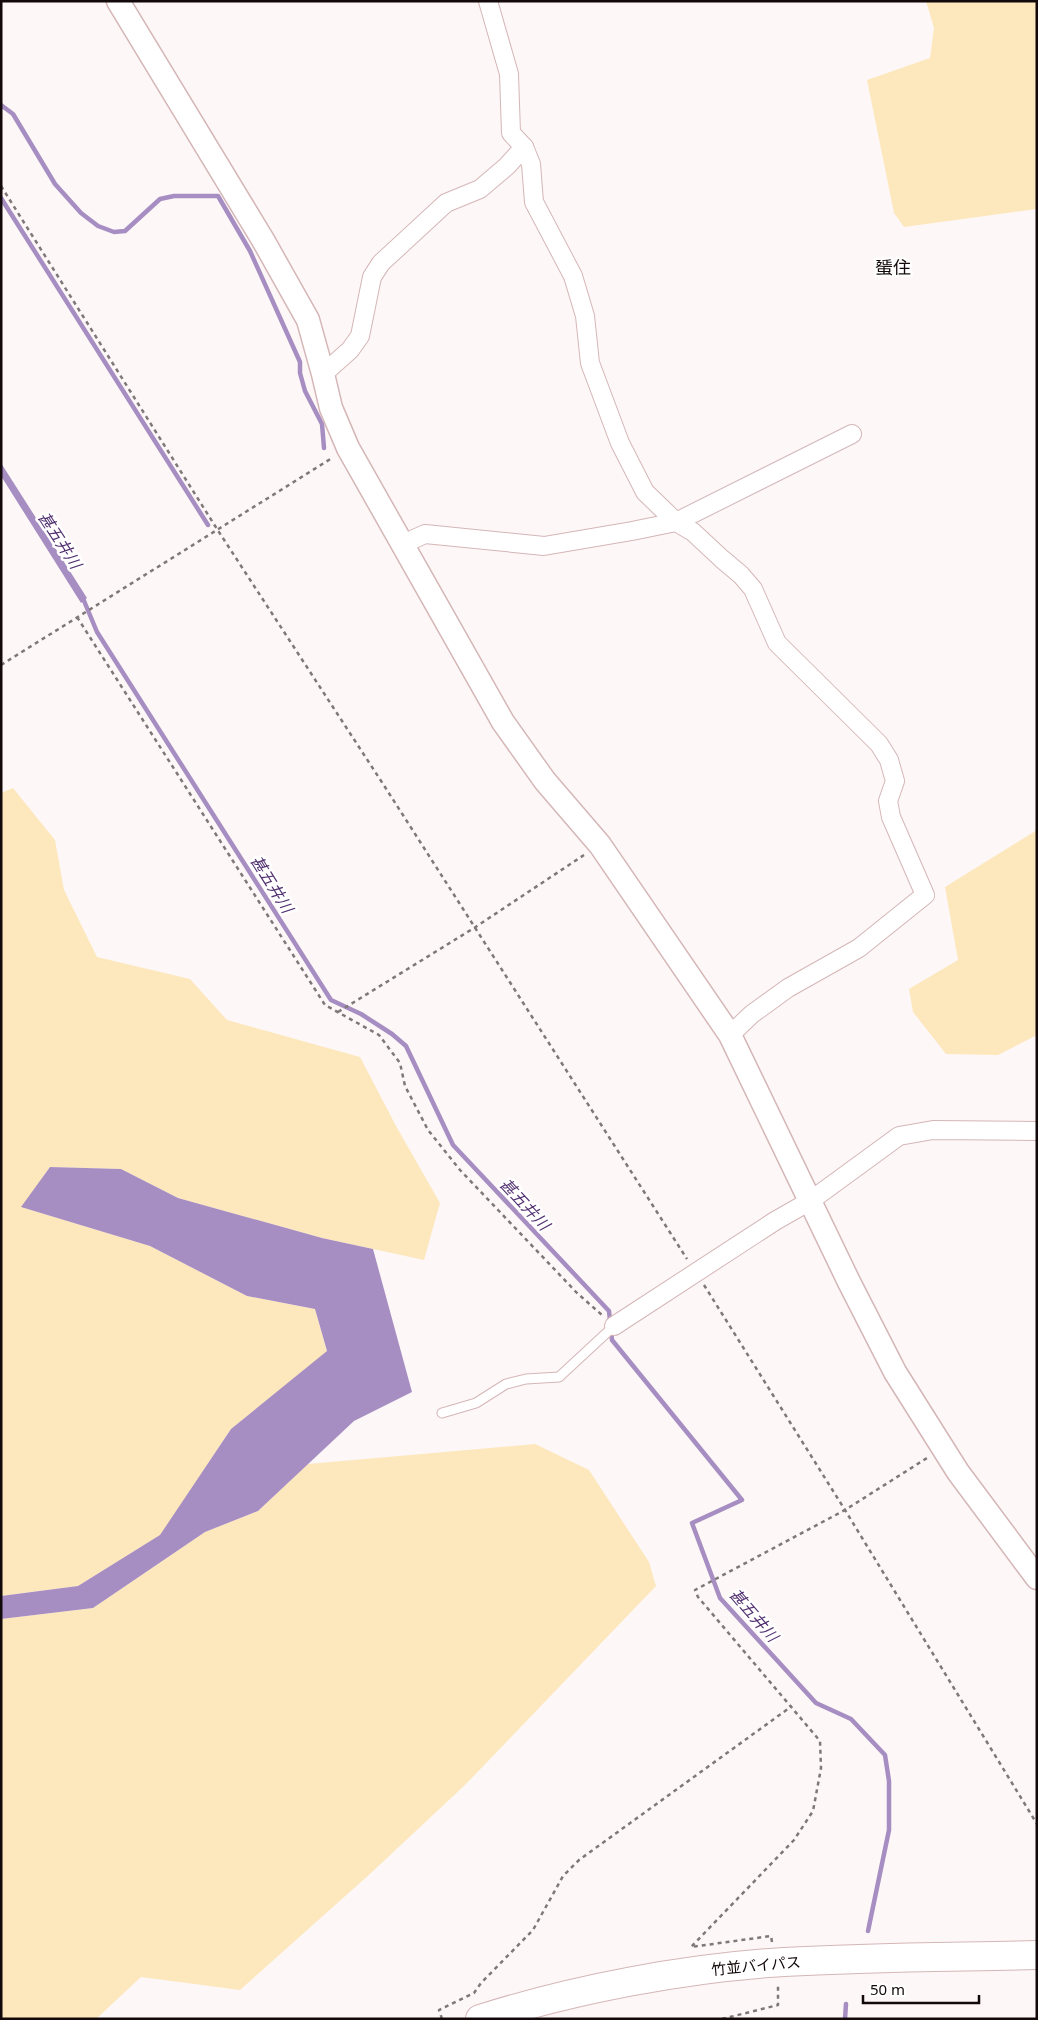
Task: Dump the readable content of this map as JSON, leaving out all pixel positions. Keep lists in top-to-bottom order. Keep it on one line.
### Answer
{"streets":{"highway":["竹並バイパス"]},"districts":["蜑住"],"water":["甚五井川"],"scale_bar":"50 m"}
